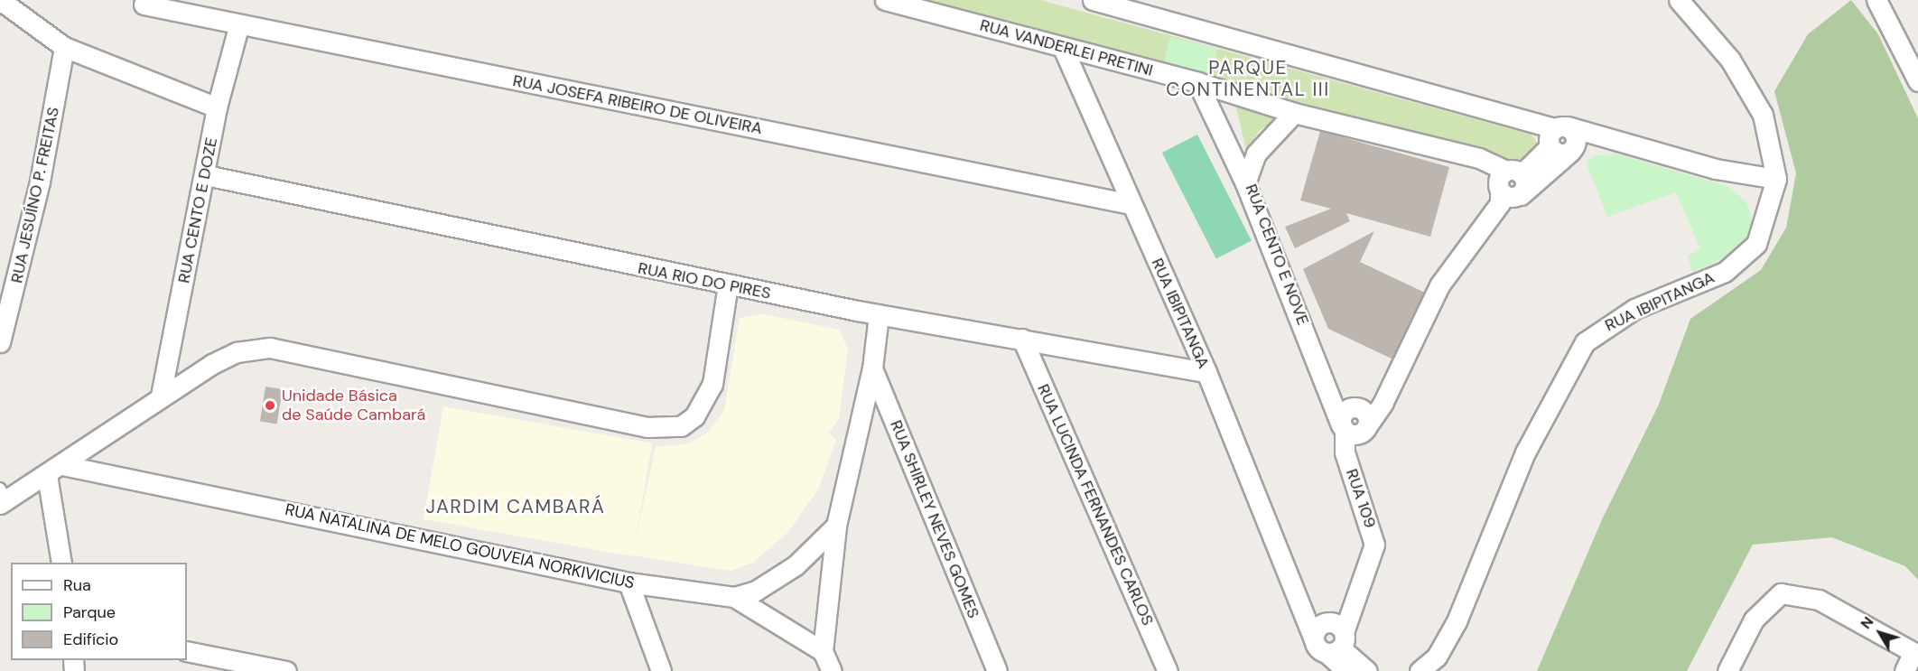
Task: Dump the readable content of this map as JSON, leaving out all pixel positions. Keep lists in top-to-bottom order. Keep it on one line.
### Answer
{"streets":{"street":["RUA VANDERLEI PRETINI","RUA JOSEFA RIBEIRO DE OLIVEIRA","RUA JESUÍNO P. FREITAS","RUA CENTO E DOZE","RUA CENTO E NOVE","RUA RIO DO PIRES","RUA IBIPITANGA","RUA 109","RUA LUCINDA FERNANDES CARLOS","RUA SHIRLEY NEVES GOMES","RUA NATALINA DE MELO GOUVEIA NORKIVICIUS"]},"crossings":[["RUA VANDERLEI PRETINI","RUA CENTO E NOVE"],["RUA VANDERLEI PRETINI","RUA IBIPITANGA"],["RUA JOSEFA RIBEIRO DE OLIVEIRA","RUA CENTO E DOZE"],["RUA JOSEFA RIBEIRO DE OLIVEIRA","RUA IBIPITANGA"],["RUA CENTO E DOZE","RUA RIO DO PIRES"],["RUA CENTO E NOVE","RUA 109"],["RUA RIO DO PIRES","RUA IBIPITANGA"],["RUA RIO DO PIRES","RUA LUCINDA FERNANDES CARLOS"],["RUA IBIPITANGA","RUA 109"]],"districts":["PARQUE CONTINENTAL III","JARDIM CAMBARÁ"],"places":["Unidade Básica de Saúde Cambará"],"legend":["Rua","Parque","Edifício"],"north":"top left"}
